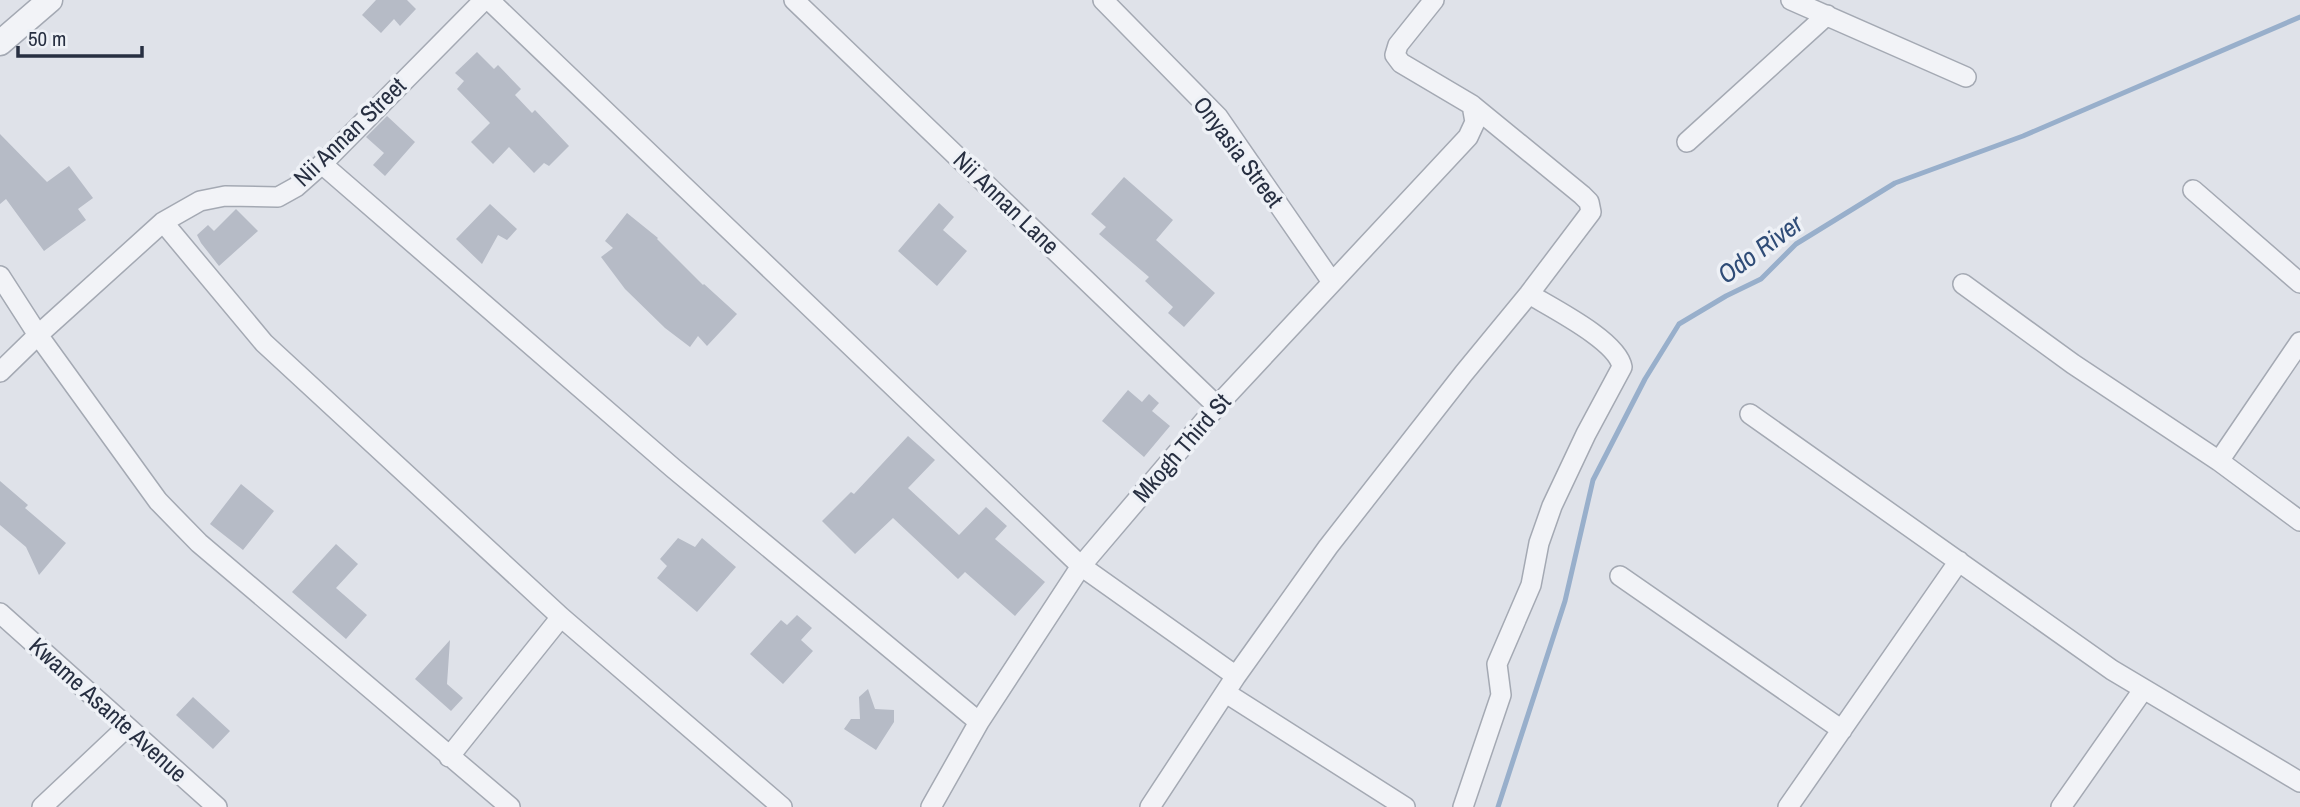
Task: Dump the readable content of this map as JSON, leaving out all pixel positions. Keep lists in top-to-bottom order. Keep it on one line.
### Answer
{"streets":{"street":["Nii Annan Street","Onyasia Street","Nii Annan Lane","Mkogh Third St","Kwame Asante Avenue"]},"crossings":[["Onyasia Street","Mkogh Third St"],["Nii Annan Lane","Mkogh Third St"]],"water":["Odo River"],"scale_bar":"50 m"}
